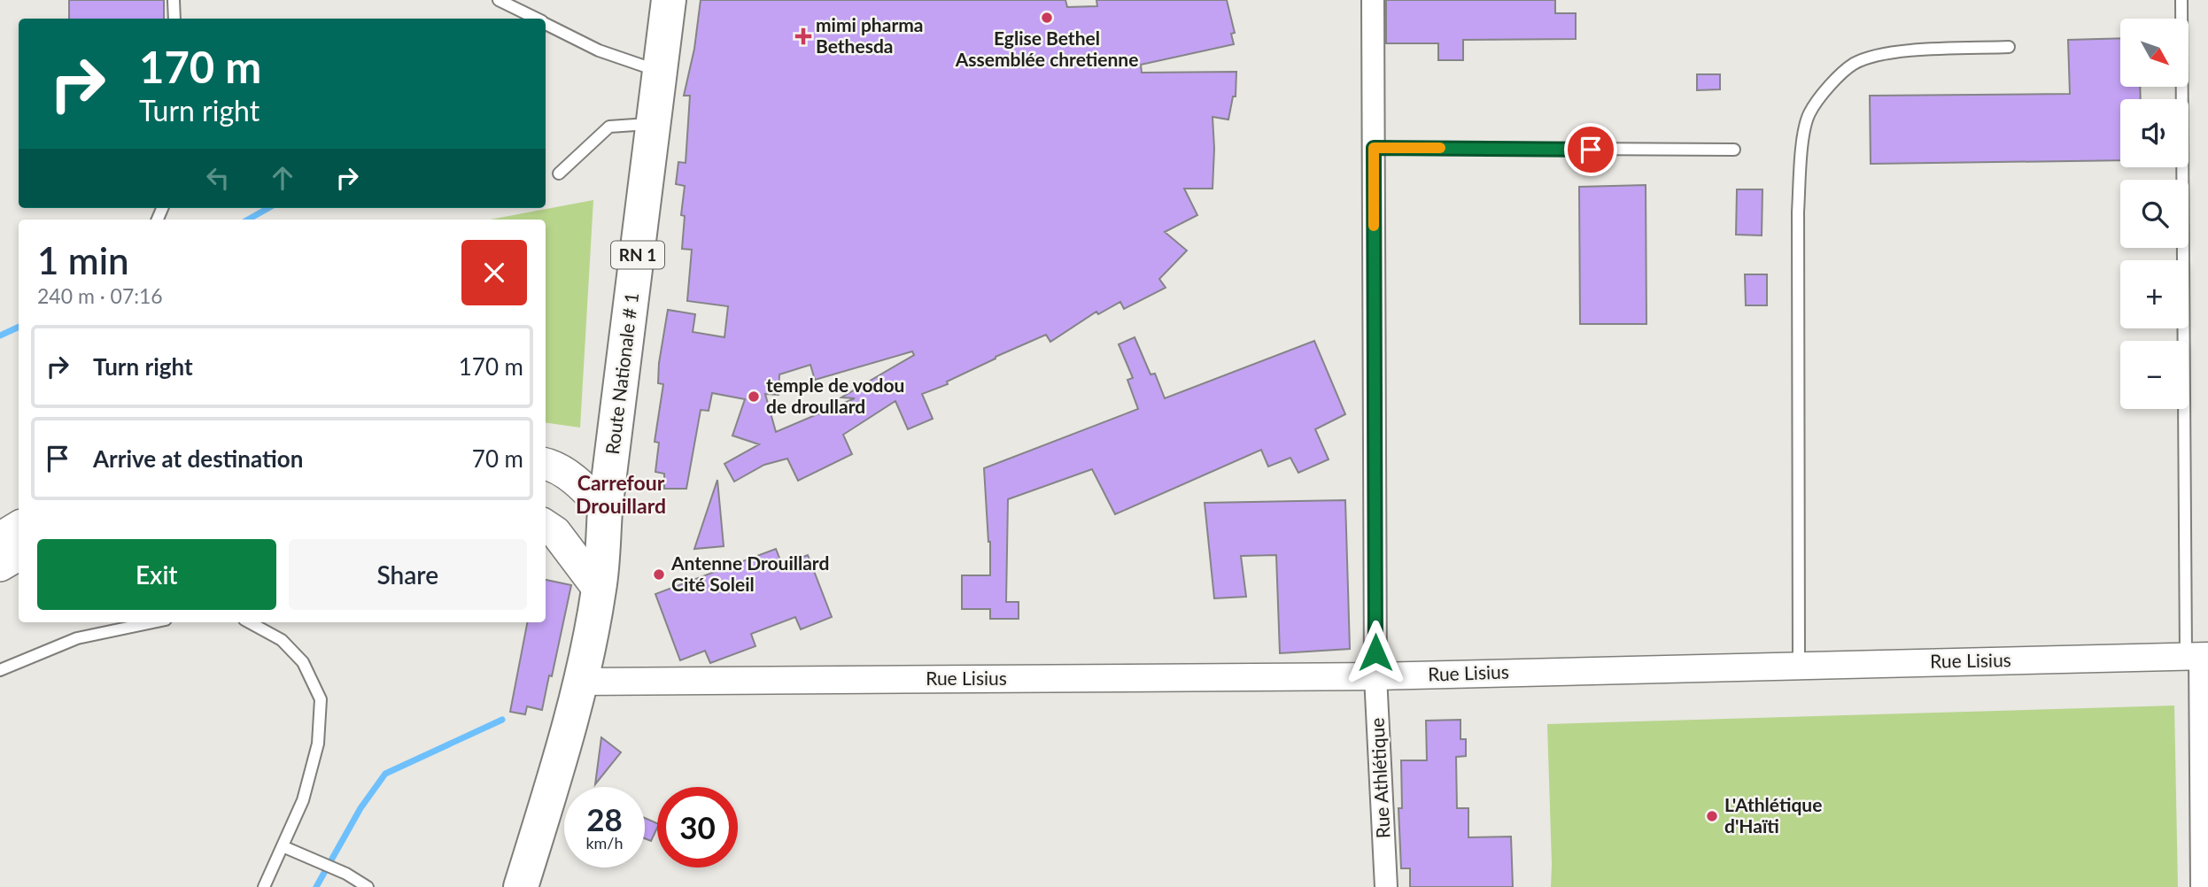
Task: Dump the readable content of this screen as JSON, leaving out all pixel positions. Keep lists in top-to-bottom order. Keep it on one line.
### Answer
{"streets":{"main road":["RN 1","Route Nationale # 1"],"street":["Rue Lisius","Rue Athlétique"]},"crossings":[["Route Nationale # 1","Rue Lisius"],["Rue Lisius","Rue Athlétique"]],"districts":["Carrefour Drouillard"],"places":{"other":["Eglise Bethel Assemblée chretienne","temple de vodou de droullard","Antenne Drouillard Cité Soleil","L'Athlétique d'Haïti"],"health":["mimi pharma Bethesda"]},"north":"bottom right","page":{"map_buttons":["+","−"],"turn":["170 m","Turn right"],"heading":["1 min","240 m · 07:16"],"list":[{"name":"Turn right","value":"170 m"},{"name":"Arrive at destination","value":"70 m"}],"buttons":["Exit","Share"],"speed":"28 km/h","limit":"30"}}
